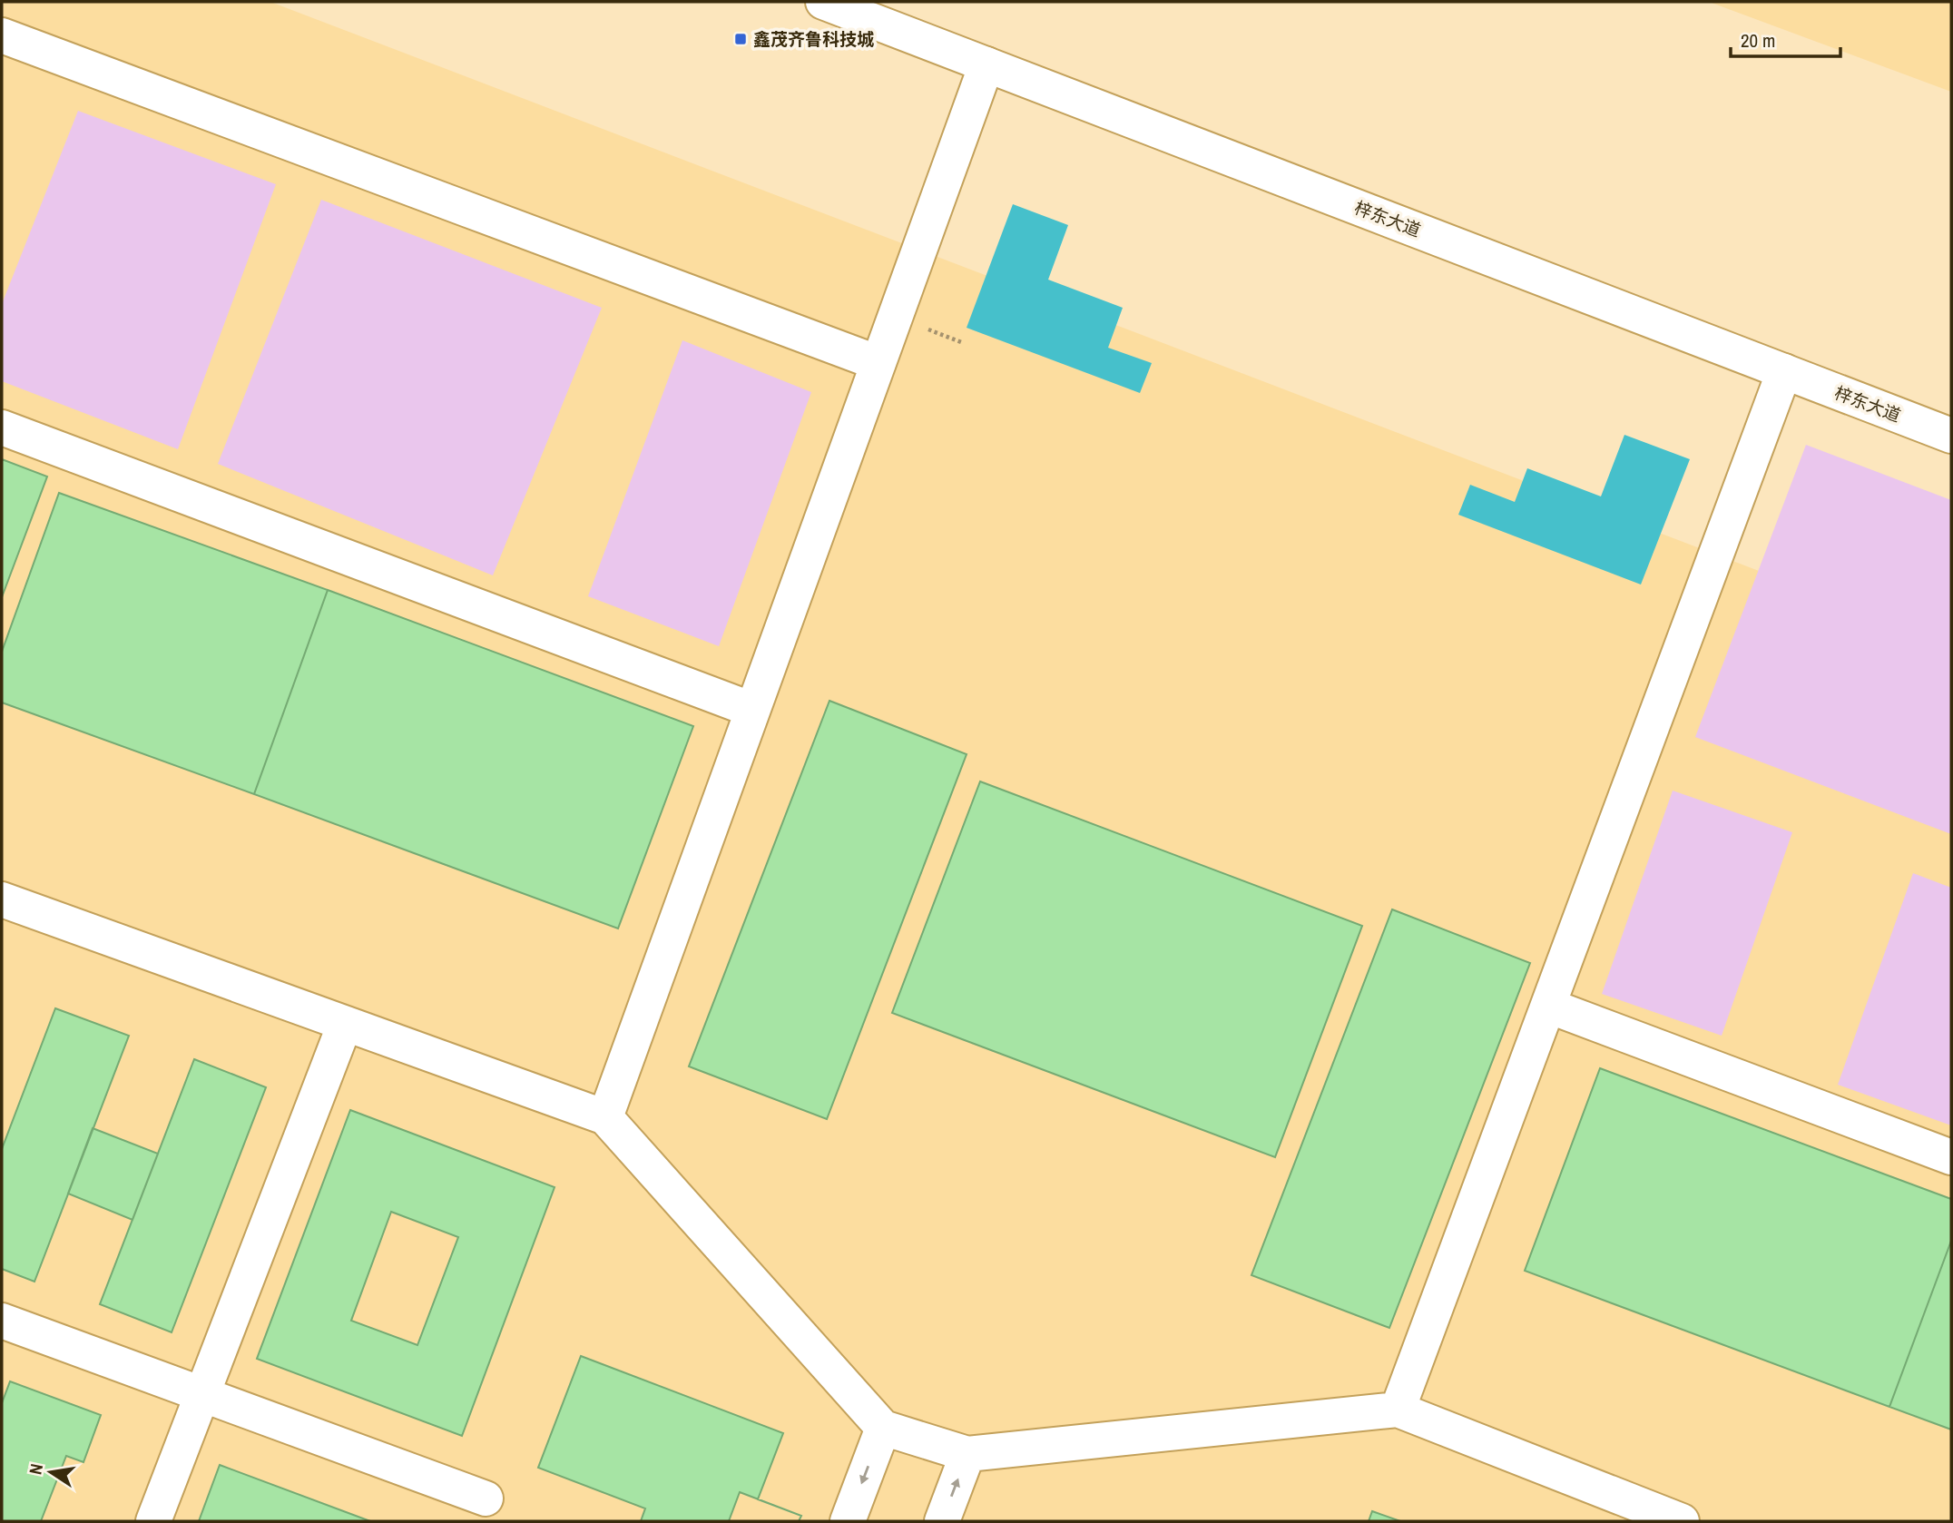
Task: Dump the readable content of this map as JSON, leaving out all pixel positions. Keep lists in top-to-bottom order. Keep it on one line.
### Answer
{"streets":{"main road":["梓东大道"]},"places":{"transit":["鑫茂齐鲁科技城"]},"scale_bar":"20 m","north":"left"}
